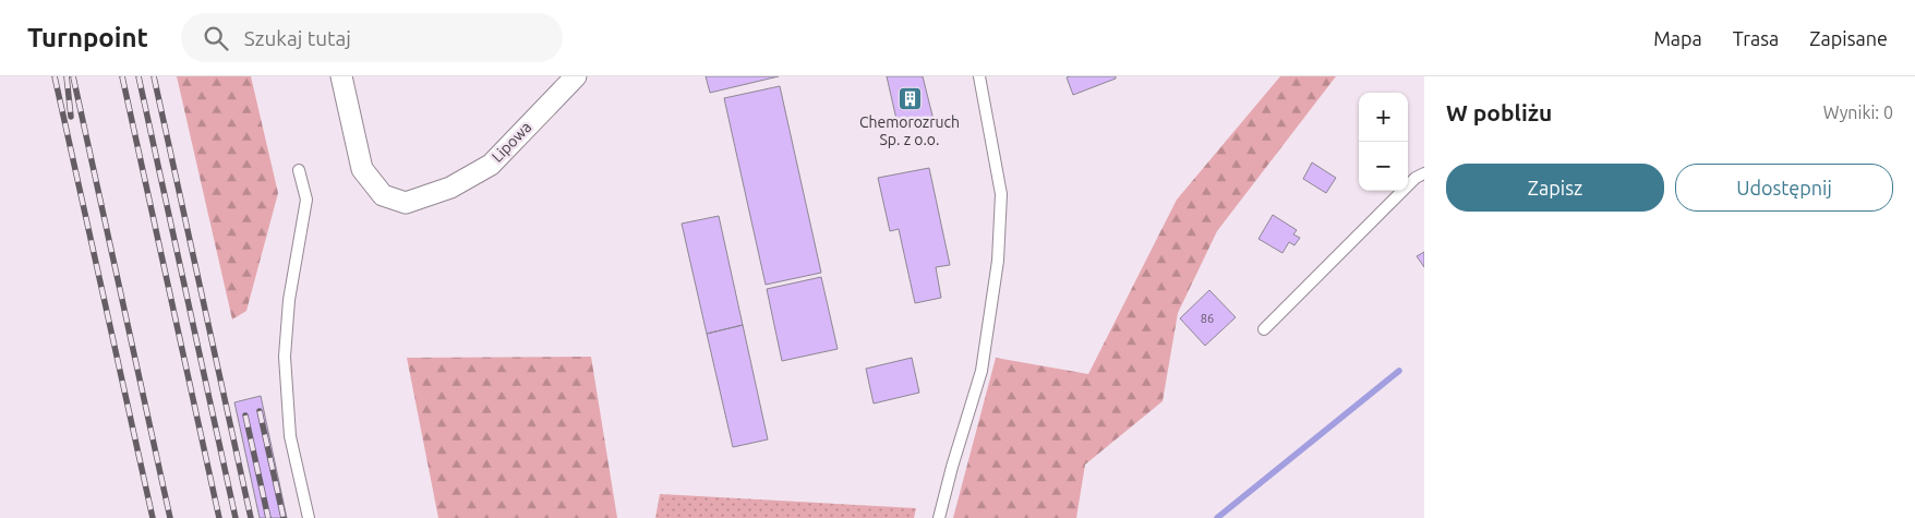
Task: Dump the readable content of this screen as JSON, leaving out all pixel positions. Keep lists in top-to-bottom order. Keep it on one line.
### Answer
{"streets":{"street":["Lipowa"]},"places":{"building":["Chemorozruch Sp. z o.o."]},"house_numbers":["86"],"page":{"header":"Turnpoint","search":"Szukaj tutaj","nav":["Mapa","Trasa","Zapisane"],"heading":["W pobliżu","Wyniki: 0"],"map_buttons":["+","−"],"buttons":["Zapisz","Udostępnij"]}}
